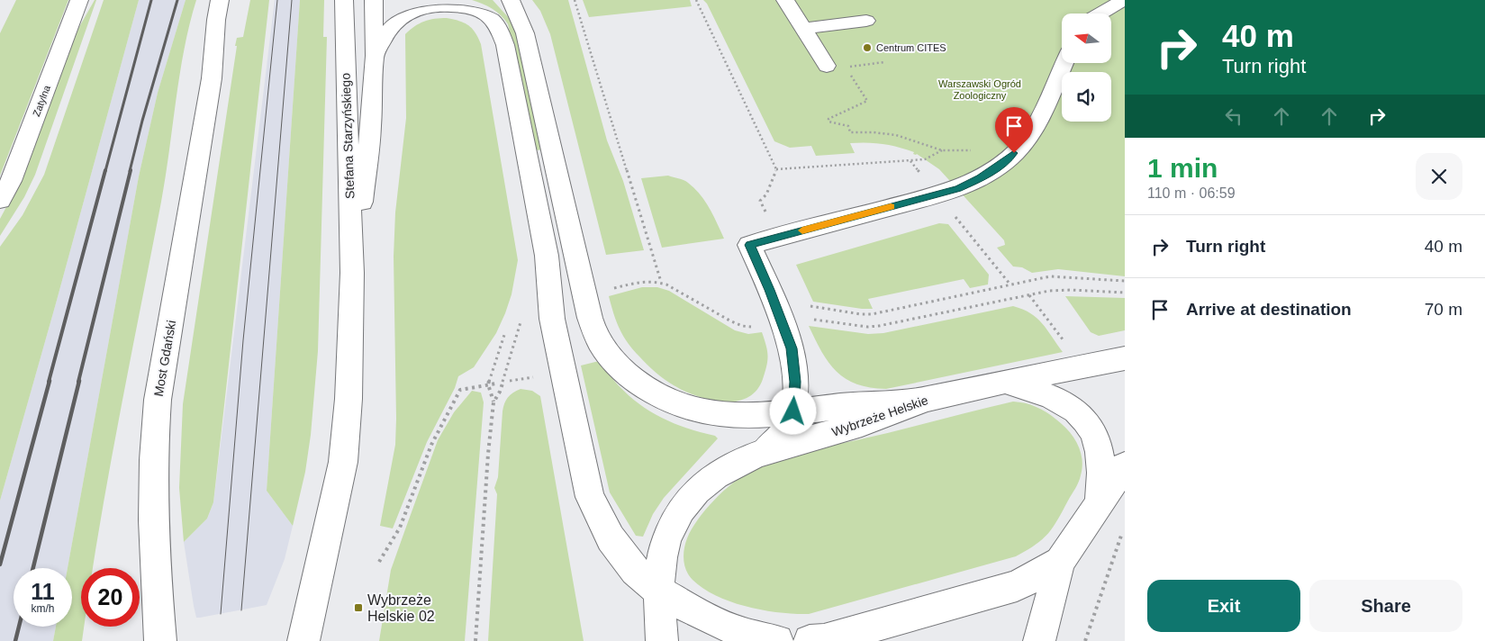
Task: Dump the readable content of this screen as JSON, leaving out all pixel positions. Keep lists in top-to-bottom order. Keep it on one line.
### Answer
{"streets":{"main road":["Zatylna","Stefana Starzyńskiego","Most Gdański","Wybrzeże Helskie"]},"parks":["Warszawski Ogród Zoologiczny"],"places":{"other":["Centrum CITES"],"transit":["Wybrzeże Helskie 02"]},"north":"left","page":{"turn":["40 m","Turn right"],"heading":["1 min","110 m · 06:59"],"list":[{"name":"Turn right","value":"40 m"},{"name":"Arrive at destination","value":"70 m"}],"speed":"11 km/h","limit":"20","buttons":["Exit","Share"]}}
